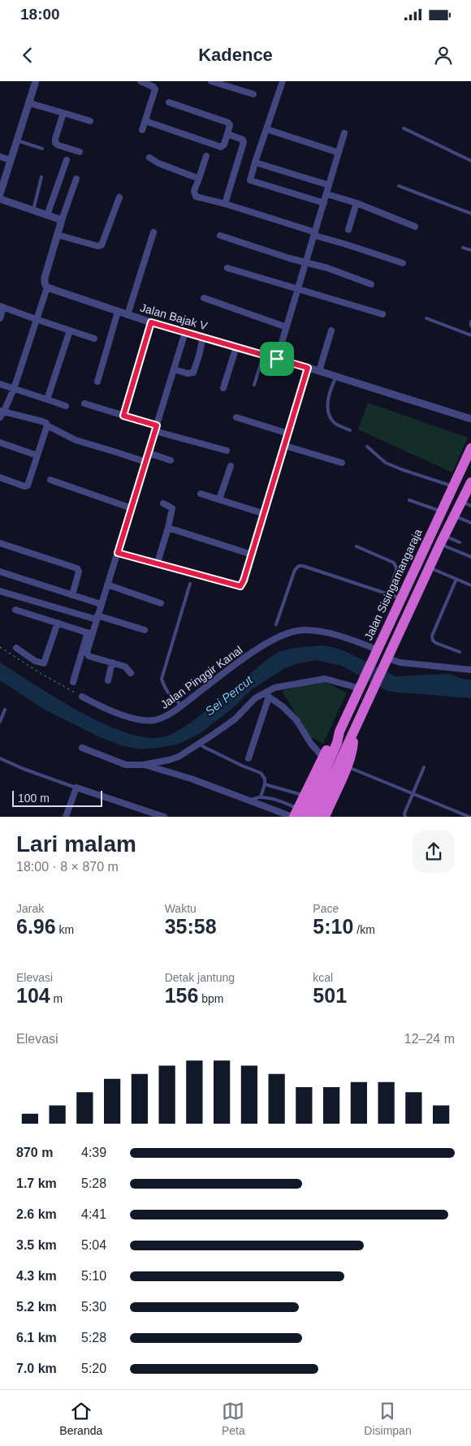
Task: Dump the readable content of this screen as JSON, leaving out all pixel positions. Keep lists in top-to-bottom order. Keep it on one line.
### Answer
{"streets":{"highway":["Jalan Sisingamangaraja"],"street":["Jalan Bajak V","Jalan Pinggir Kanal"]},"crossings":[["Jalan Sisingamangaraja","Jalan Pinggir Kanal"]],"water":["Sei Percut"],"scale_bar":"100 m","page":{"status":"18:00","header":"Kadence","scale":"100 m","heading":["Lari malam","18:00 · 8 × 870 m"],"stats":[["Jarak","6.96 km"],["Waktu","35:58"],["Pace","5:10 /km"],["Elevasi","104 m"],["Detak jantung","156 bpm"],["kcal","501"]],"chart":["Elevasi","12–24 m"],"list":[{"name":"870 m","note":"4:39"},{"name":"1.7 km","note":"5:28"},{"name":"2.6 km","note":"4:41"},{"name":"3.5 km","note":"5:04"},{"name":"4.3 km","note":"5:10"},{"name":"5.2 km","note":"5:30"},{"name":"6.1 km","note":"5:28"},{"name":"7.0 km","note":"5:20"}],"tabs":["Beranda","Peta","Disimpan"]}}
